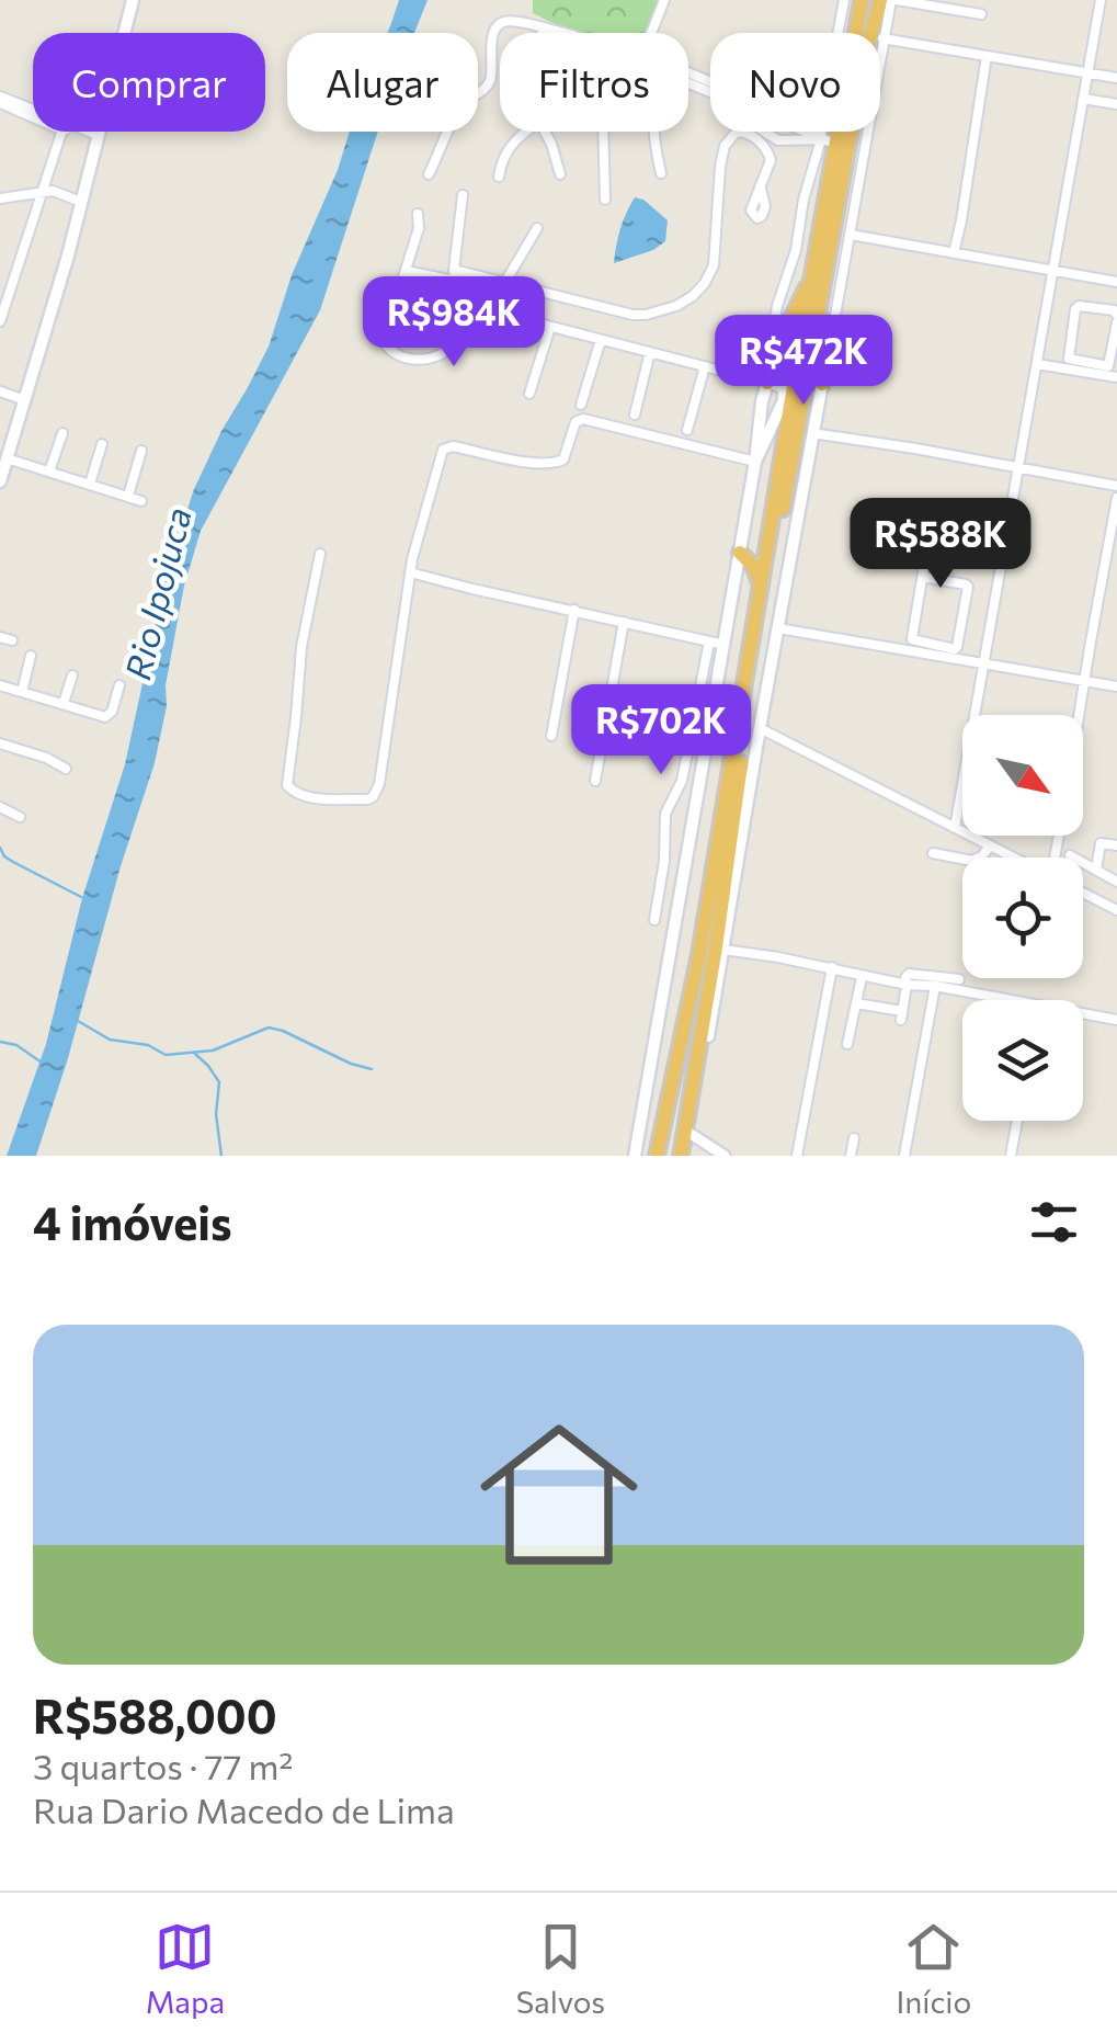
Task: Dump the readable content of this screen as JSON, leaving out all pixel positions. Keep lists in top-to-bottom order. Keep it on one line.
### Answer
{"water":["Rio Ipojuca"],"north":"bottom right","page":{"chip":["Comprar","Alugar","Filtros","Novo"],"price":["R$984K","R$472K","R$588K","R$702K"],"heading":"4 imóveis","list":[{"name":"R$588,000","note":"3 quartos · 77 m² · Rua Dario Macedo de Lima"}],"tabs":["Mapa","Salvos","Início"]}}
